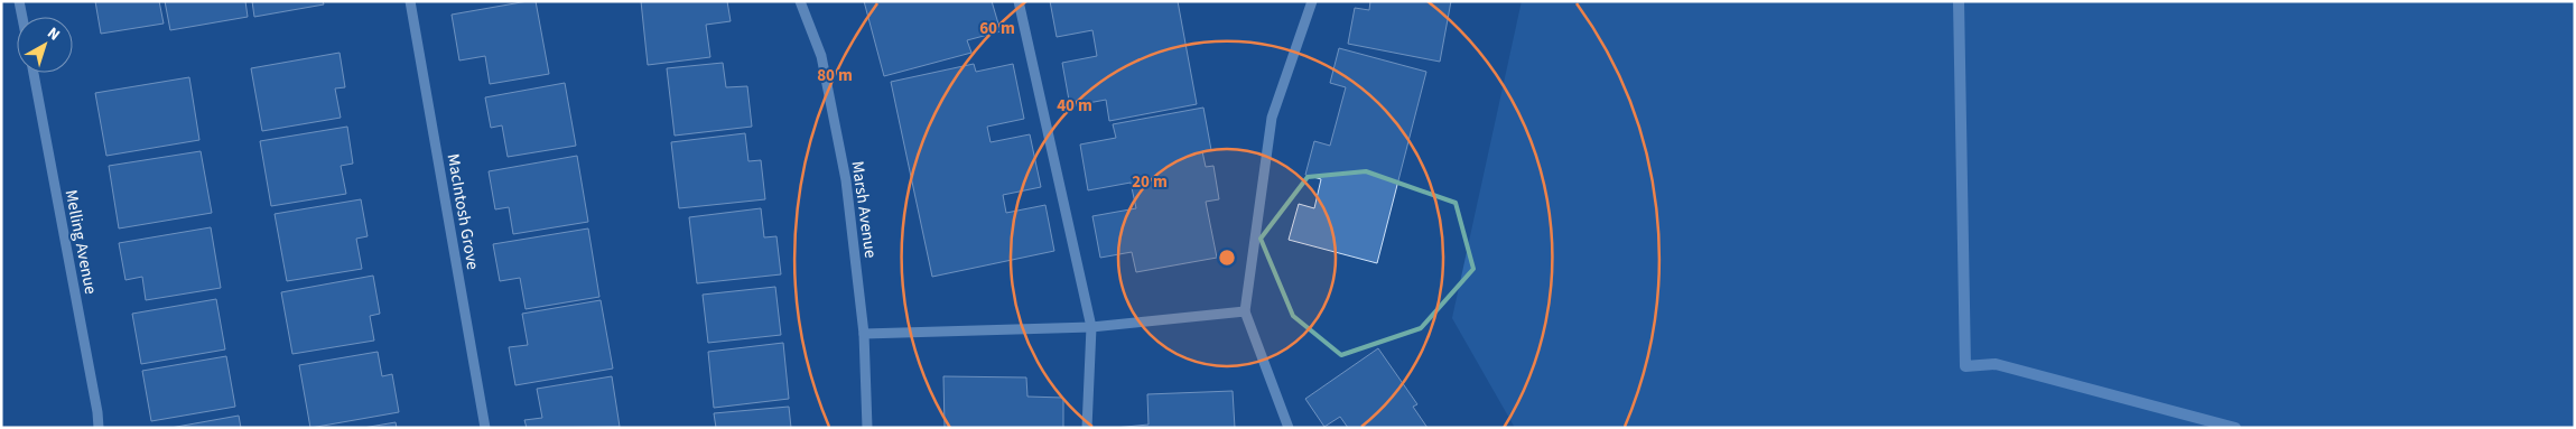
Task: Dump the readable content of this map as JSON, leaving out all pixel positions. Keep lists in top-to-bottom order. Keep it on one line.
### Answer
{"streets":{"street":["Marsh Avenue","MacIntosh Grove","Melling Avenue"]},"north":"top right","rings":["60 m","80 m","40 m","20 m"]}
